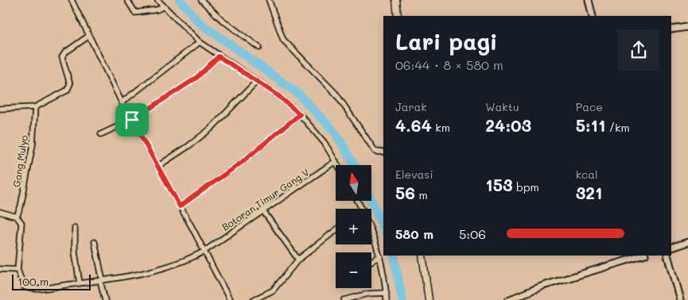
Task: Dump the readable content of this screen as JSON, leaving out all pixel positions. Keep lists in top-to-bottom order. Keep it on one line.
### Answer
{"streets":{"street":["Gang Mulyo","Botoran Timur Gang V"]},"scale_bar":"100 m","north":"top","page":{"heading":["Lari pagi","06:44 · 8 × 580 m"],"stats":[["Jarak","4.64 km"],["Waktu","24:03"],["Pace","5:11 /km"],["Elevasi","56 m"],["153 bpm"],["kcal","321"]],"map_buttons":["+","−"],"list":[{"name":"580 m","note":"5:06"}],"scale":"100 m"}}
